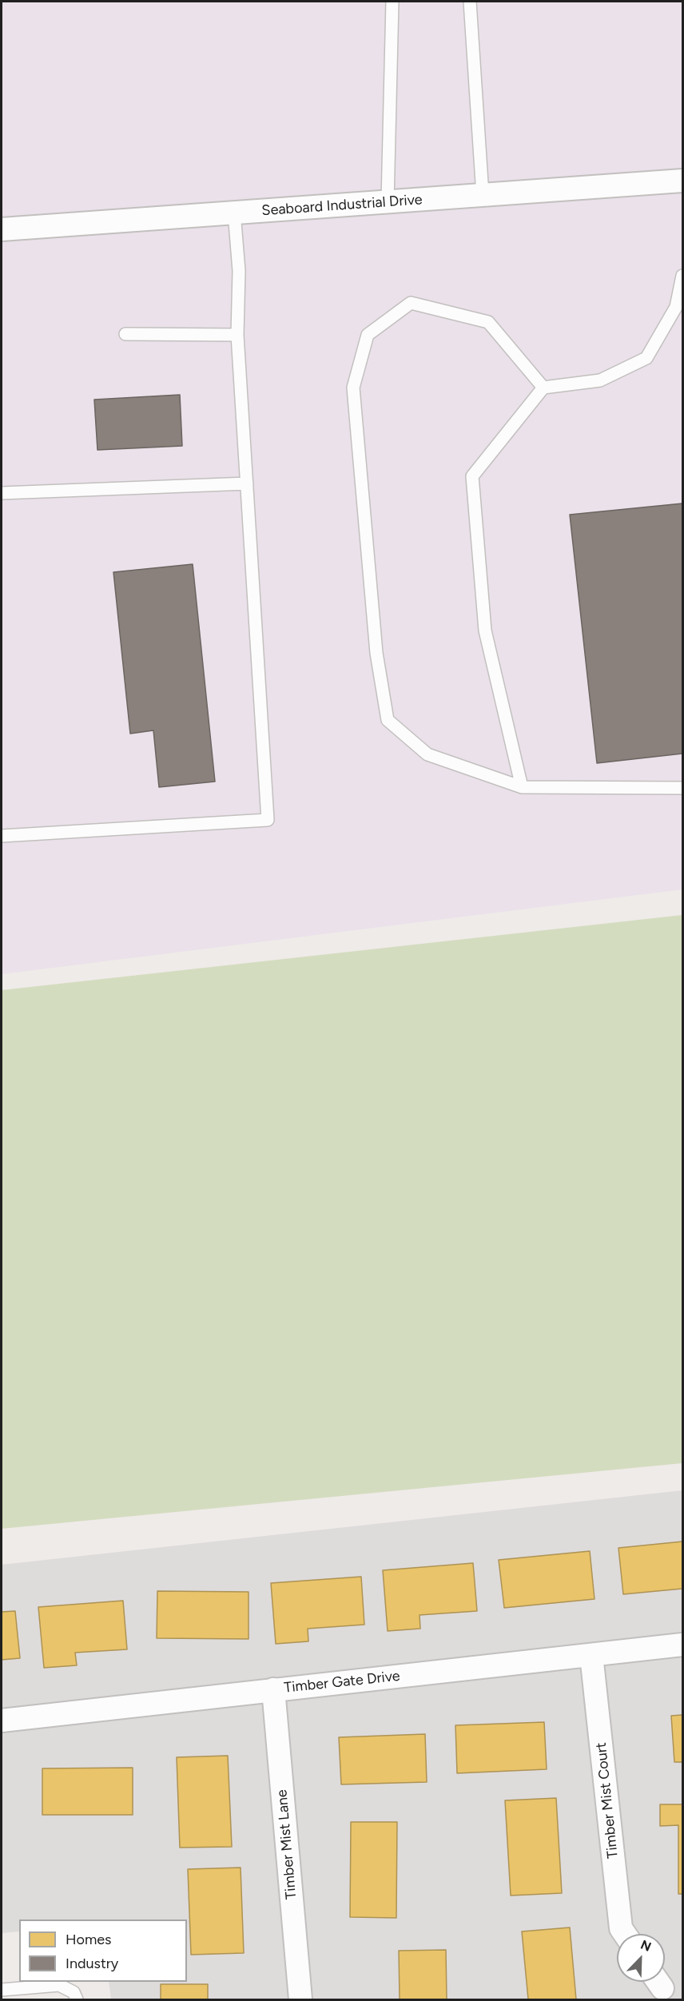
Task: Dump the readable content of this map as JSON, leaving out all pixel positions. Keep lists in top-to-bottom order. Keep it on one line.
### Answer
{"streets":{"street":["Seaboard Industrial Drive","Timber Gate Drive","Timber Mist Court","Timber Mist Lane"]},"crossings":[["Timber Gate Drive","Timber Mist Court"],["Timber Gate Drive","Timber Mist Lane"]],"legend":["Homes","Industry"],"north":"top right"}
